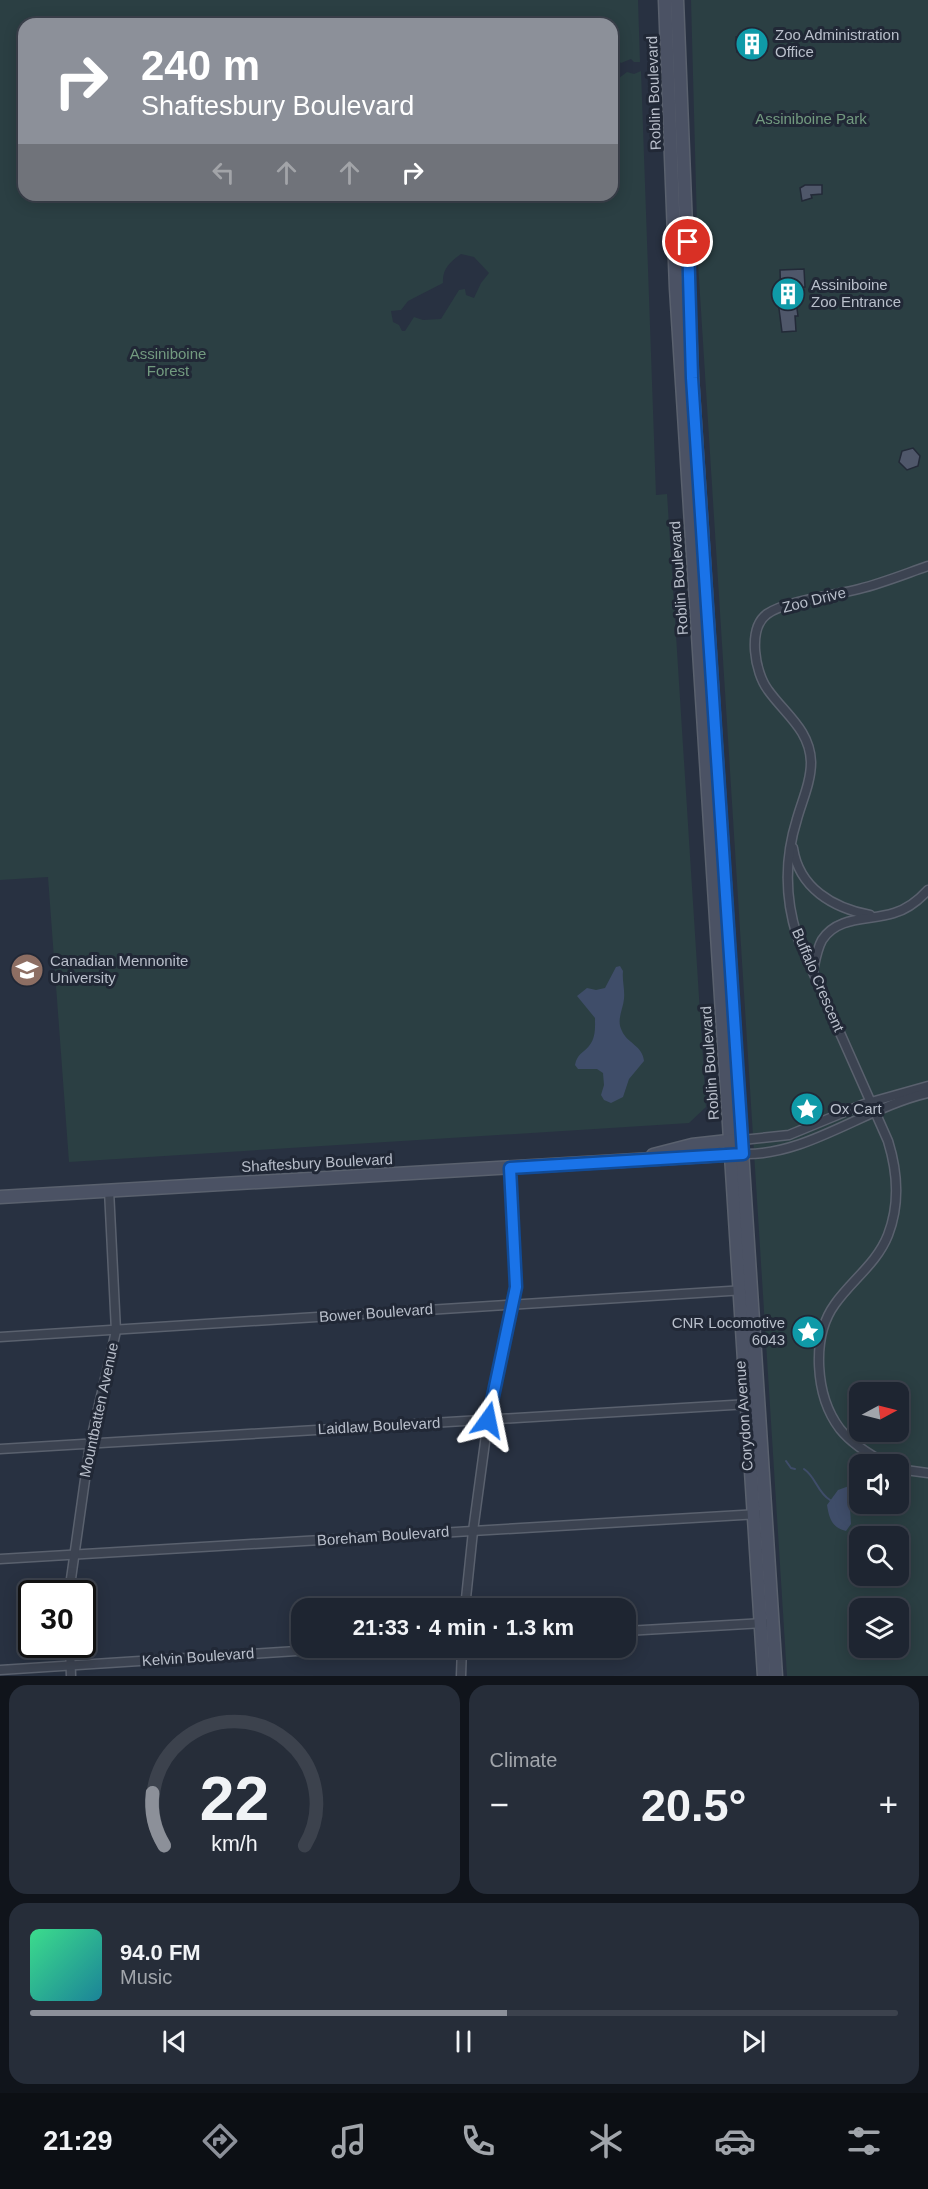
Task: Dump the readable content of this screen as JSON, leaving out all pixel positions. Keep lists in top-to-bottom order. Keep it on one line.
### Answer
{"streets":{"main road":["Roblin Boulevard","Shaftesbury Boulevard","Corydon Avenue"],"street":["Zoo Drive","Buffalo Crescent","Bower Boulevard","Mountbatten Avenue","Laidlaw Boulevard","Boreham Boulevard","Kelvin Boulevard"]},"crossings":[["Roblin Boulevard","Shaftesbury Boulevard"],["Roblin Boulevard","Corydon Avenue"],["Zoo Drive","Buffalo Crescent"],["Shaftesbury Boulevard","Mountbatten Avenue"],["Shaftesbury Boulevard","Corydon Avenue"],["Bower Boulevard","Mountbatten Avenue"],["Bower Boulevard","Corydon Avenue"],["Mountbatten Avenue","Laidlaw Boulevard"],["Mountbatten Avenue","Boreham Boulevard"],["Corydon Avenue","Laidlaw Boulevard"],["Corydon Avenue","Boreham Boulevard"]],"parks":["Assiniboine Park","Assiniboine Forest"],"places":{"building":["Zoo Administration Office","Assiniboine Zoo Entrance"],"school or university":["Canadian Mennonite University"],"place":["Ox Cart","CNR Locomotive 6043"]},"north":"right","page":{"turn":["240 m","Shaftesbury Boulevard"],"limit":"30","trip":"21:33 · 4 min · 1.3 km","tile":"Climate","heat":["−","20.5°","+"],"song":["94.0 FM","Music"],"tabs":"21:29","gauge":["22","km/h"]}}
